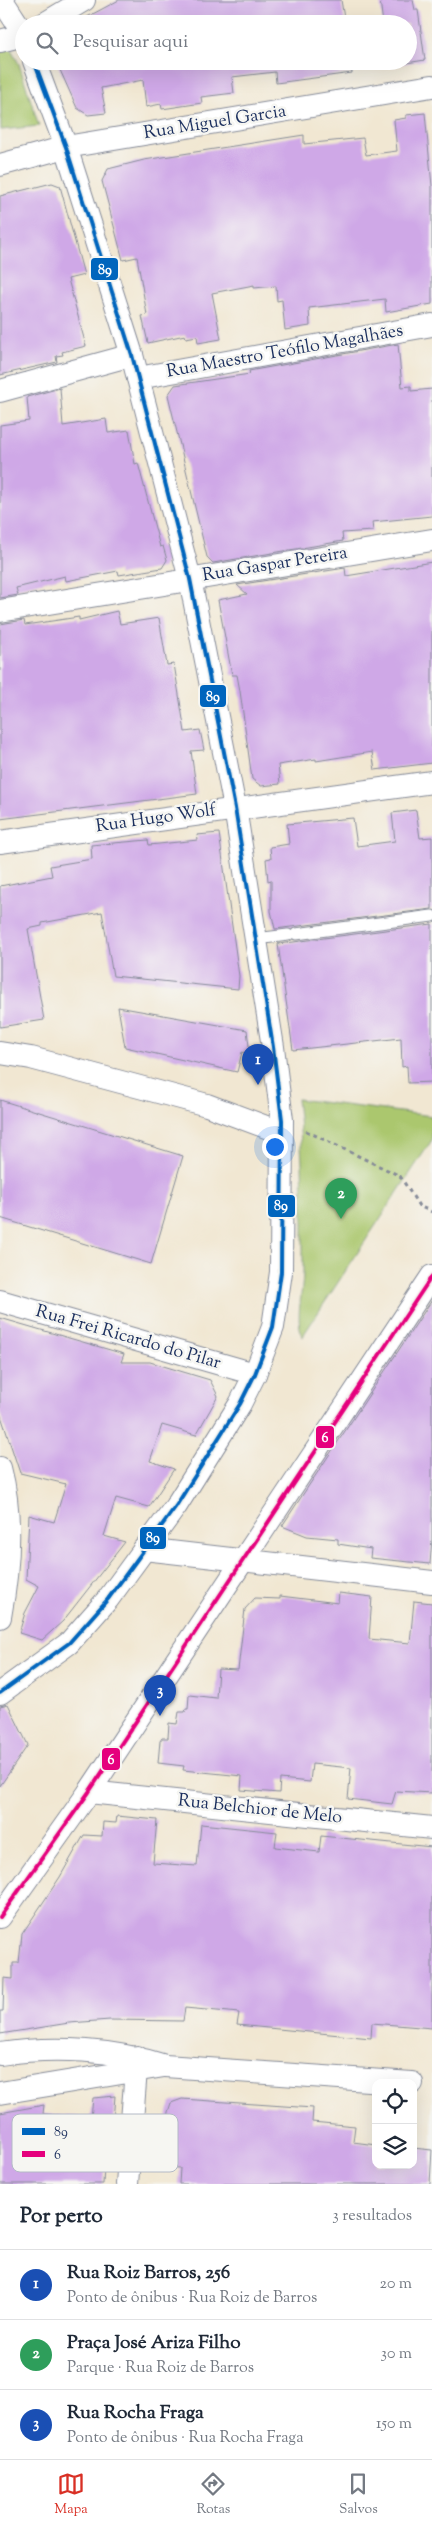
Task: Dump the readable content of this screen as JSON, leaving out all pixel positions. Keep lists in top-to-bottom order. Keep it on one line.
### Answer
{"streets":{"street":["Rua Miguel Garcia","Rua Maestro Teófilo Magalhães","Rua Gaspar Pereira","Rua Hugo Wolf","Rua Frei Ricardo do Pilar","Rua Belchior de Melo"]},"lines":["transit line 89","transit line 6"],"legend":["89","6"],"page":{"search":"Pesquisar aqui","pins":["1","2","3"],"heading":["Por perto","3 resultados"],"list":[{"mark":"1","name":"Rua Roiz Barros, 256","note":"Ponto de ônibus · Rua Roiz de Barros","value":"20 m"},{"mark":"2","name":"Praça José Ariza Filho","note":"Parque · Rua Roiz de Barros","value":"30 m"},{"mark":"3","name":"Rua Rocha Fraga","note":"Ponto de ônibus · Rua Rocha Fraga","value":"150 m"}],"nav":["Mapa","Rotas","Salvos"]}}
